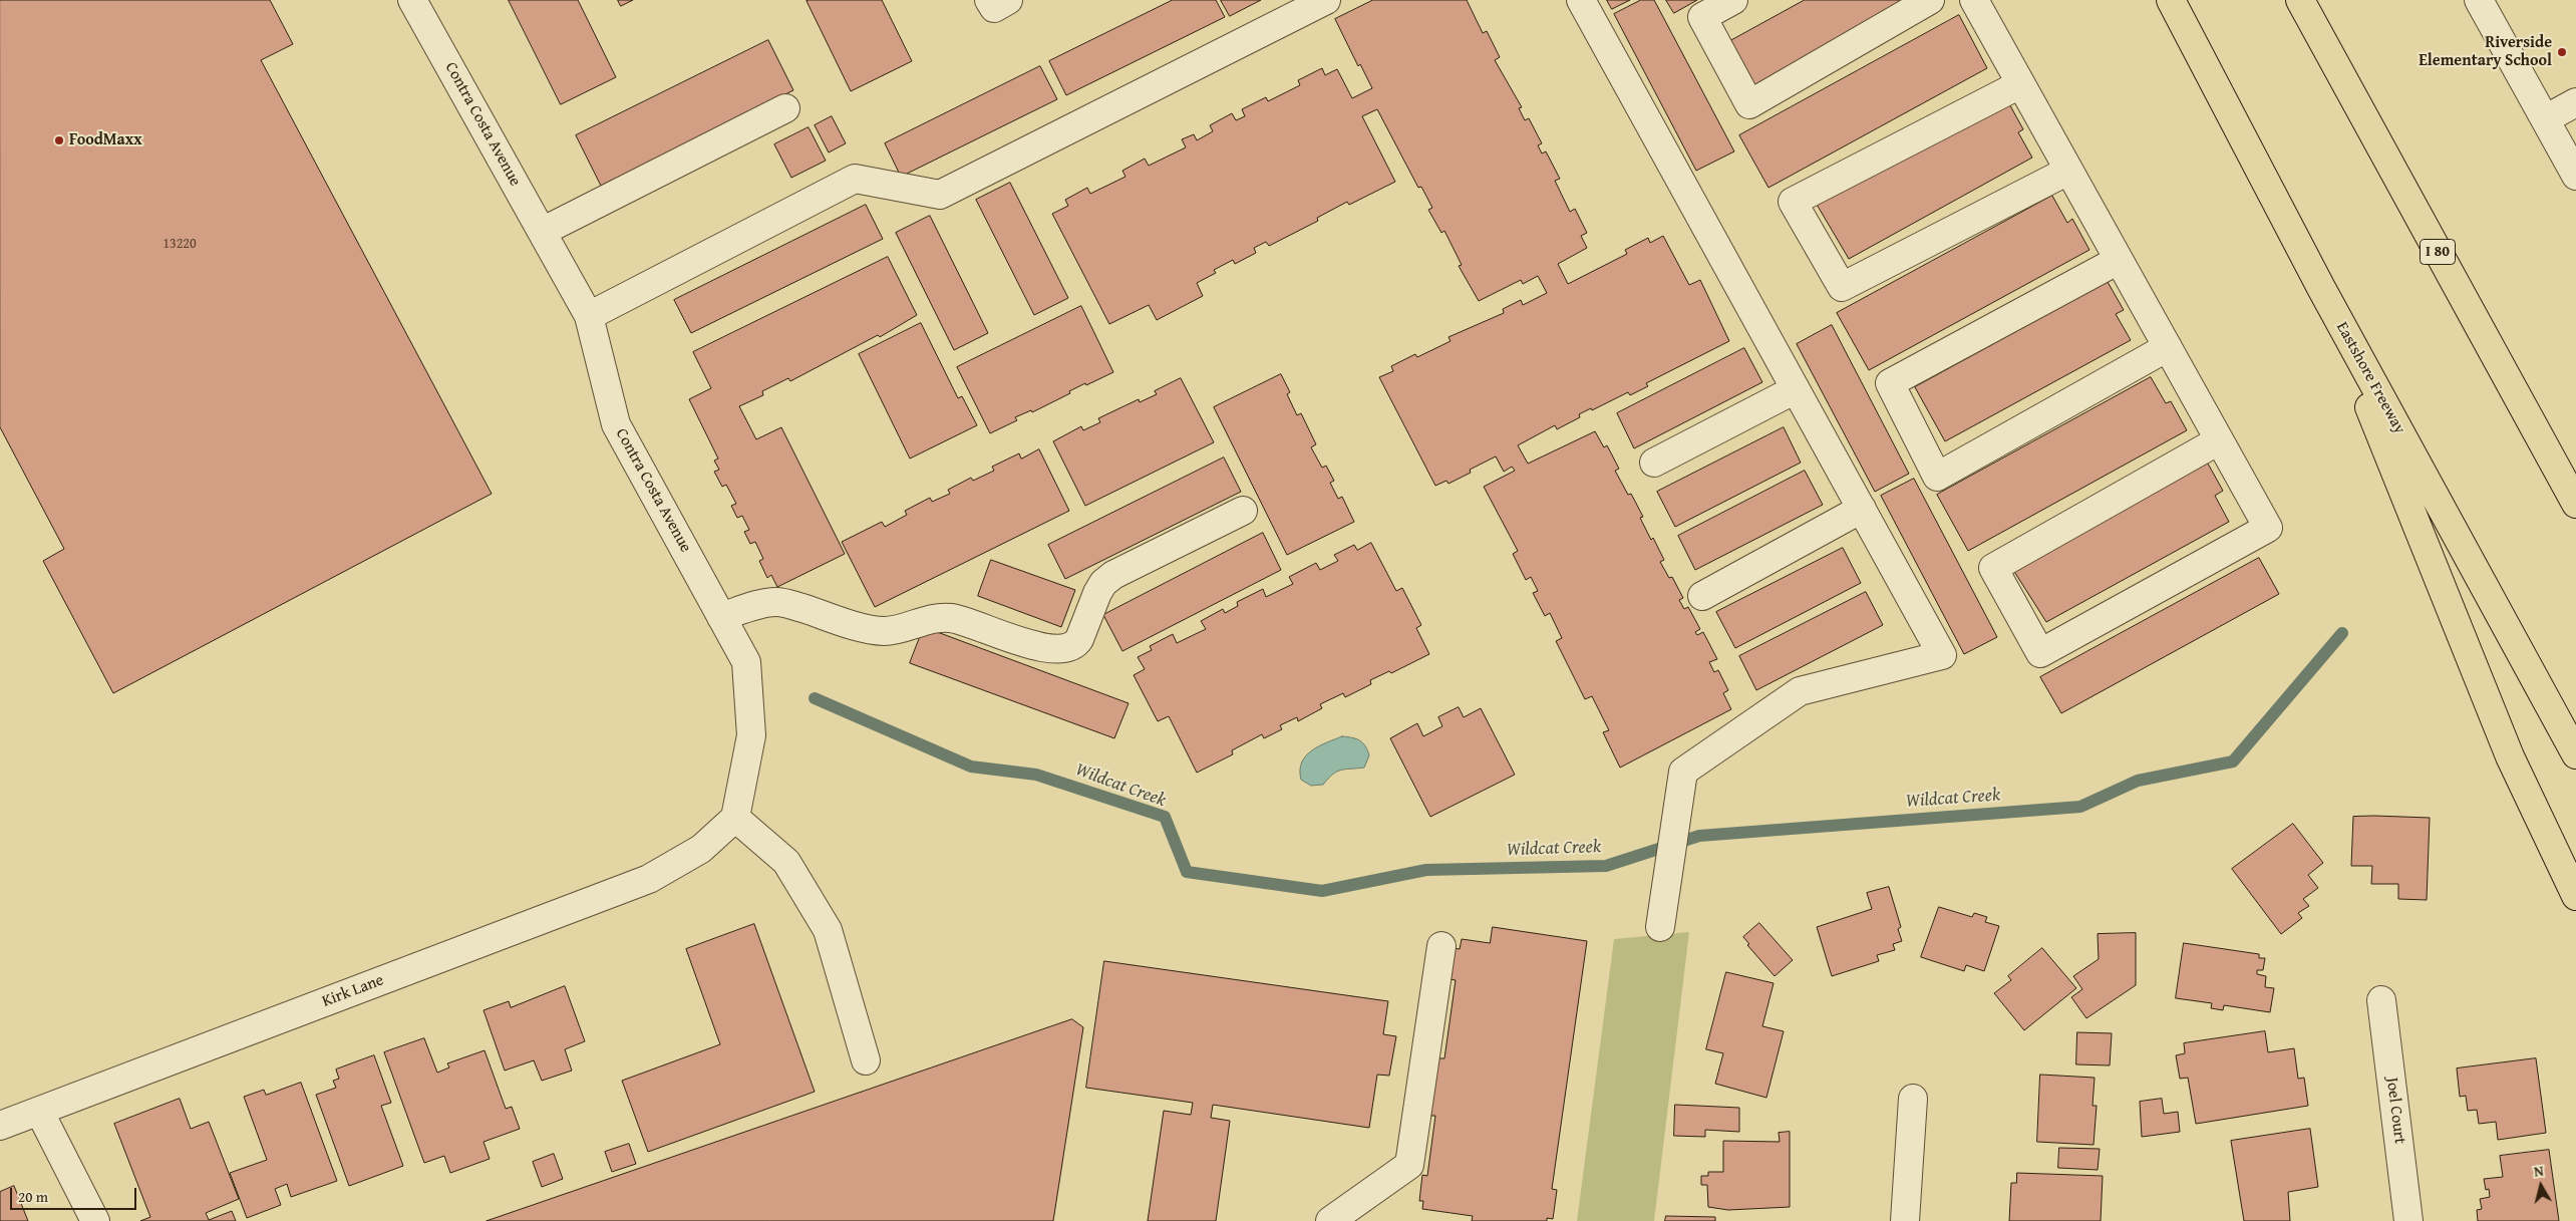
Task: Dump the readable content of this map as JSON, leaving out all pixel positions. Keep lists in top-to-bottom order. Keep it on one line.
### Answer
{"streets":{"highway":["I 80","Eastshore Freeway"],"street":["Contra Costa Avenue","Kirk Lane","Joel Court"]},"crossings":[["Contra Costa Avenue","Kirk Lane"]],"water":["Wildcat Creek"],"places":["Riverside Elementary School","FoodMaxx"],"house_numbers":["13220"],"scale_bar":"20 m","north":"top"}
